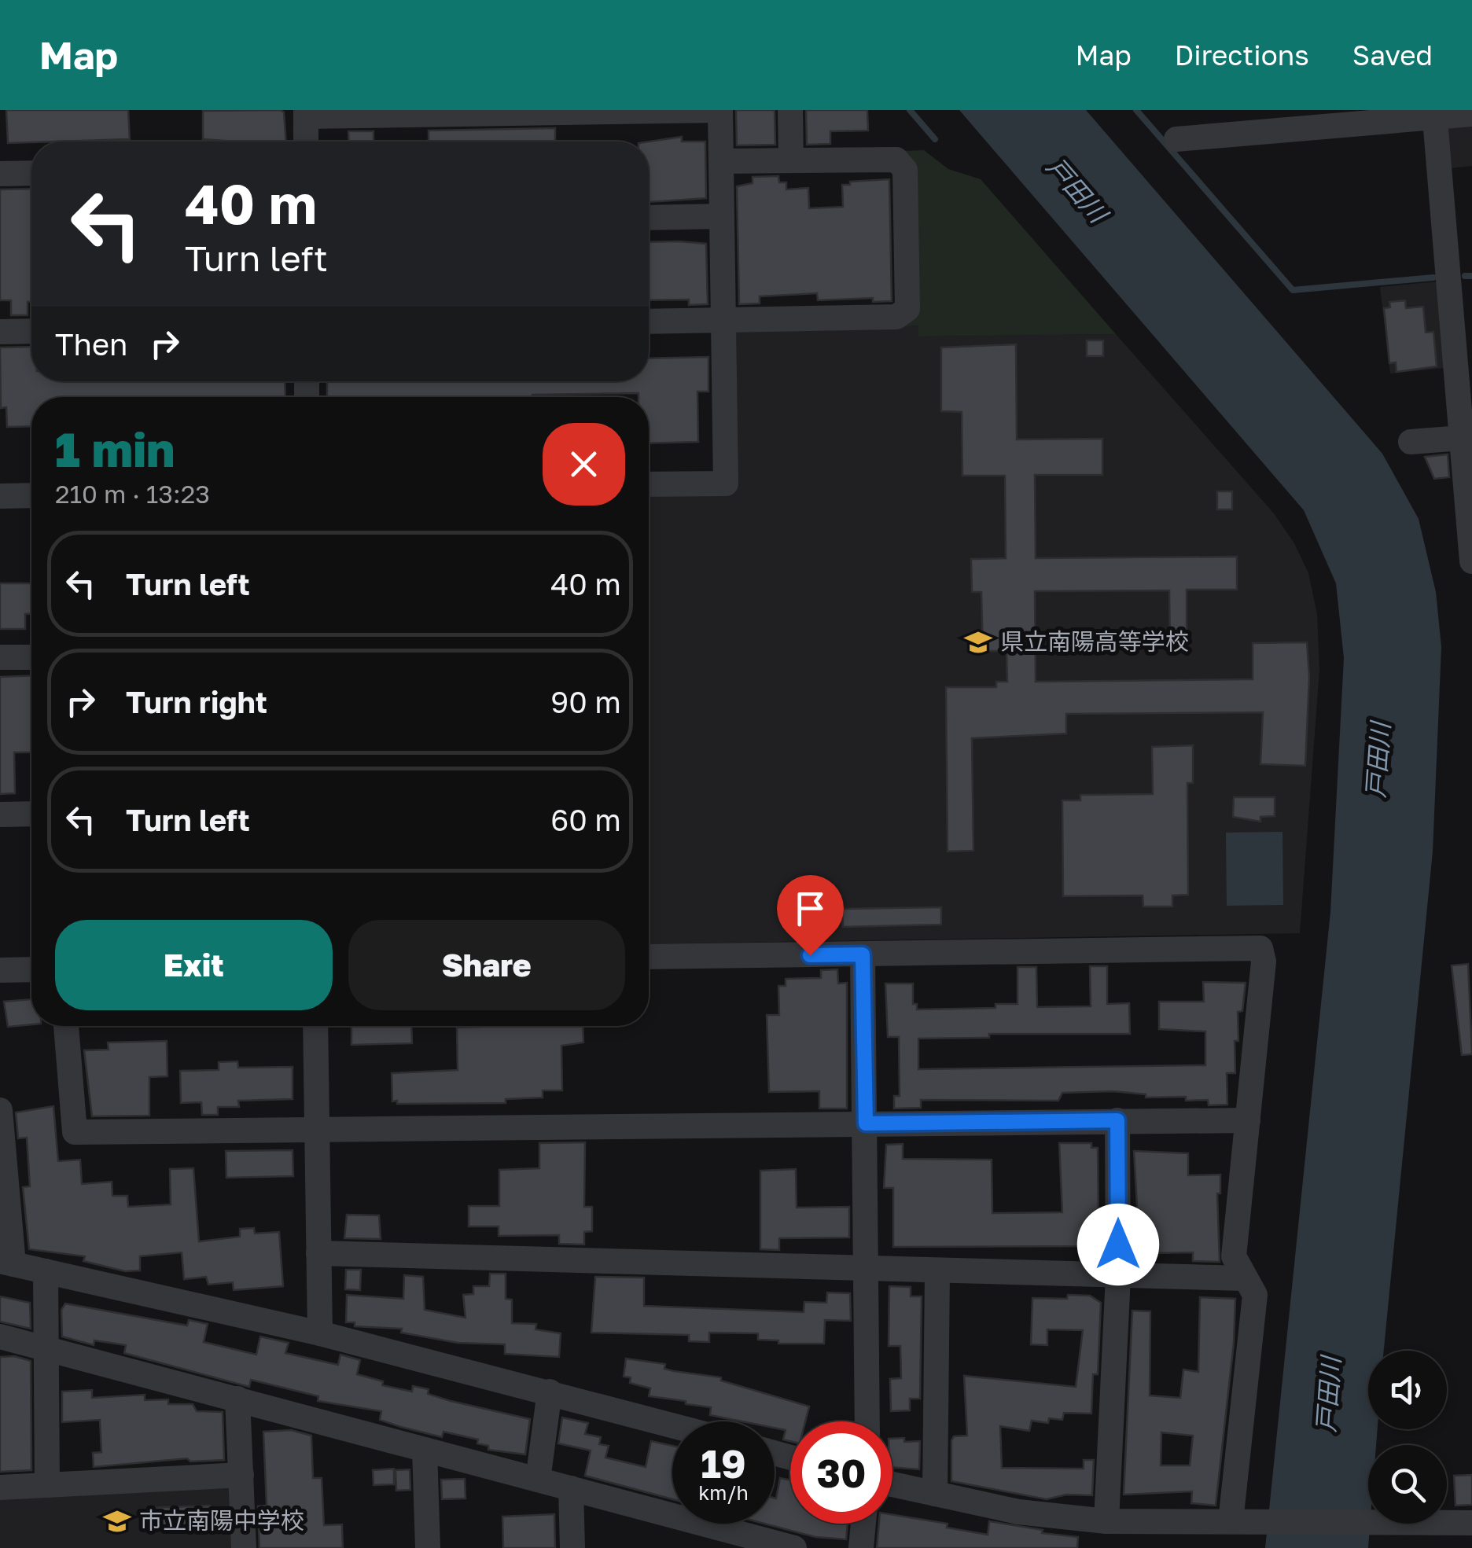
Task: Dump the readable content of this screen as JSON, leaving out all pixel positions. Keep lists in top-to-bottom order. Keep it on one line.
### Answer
{"water":["戸田川"],"places":{"school or university":["県立南陽高等学校","市立南陽中学校"]},"page":{"header":"Map","nav":["Map","Directions","Saved"],"turn":["40 m","Turn left"],"then":"Then","heading":["1 min","210 m · 13:23"],"list":[{"name":"Turn left","value":"40 m"},{"name":"Turn right","value":"90 m"},{"name":"Turn left","value":"60 m"}],"buttons":["Exit","Share"],"speed":"19 km/h","limit":"30"}}
